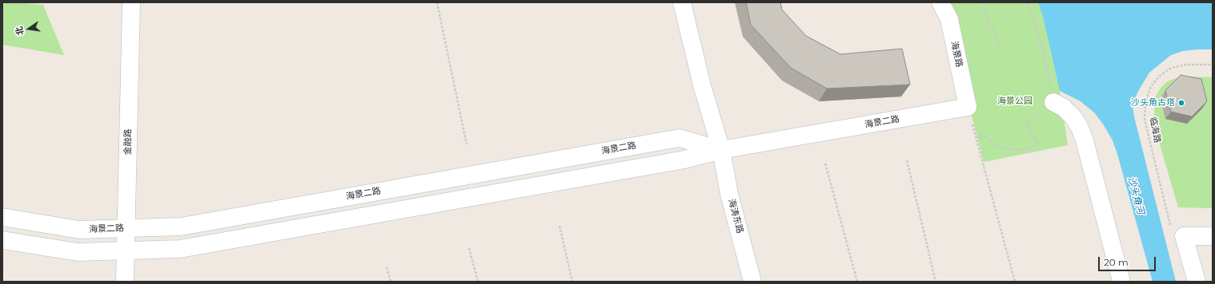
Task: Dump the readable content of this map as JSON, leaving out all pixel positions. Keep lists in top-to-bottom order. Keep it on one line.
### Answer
{"streets":{"street":["海景路","海景二路","金融路","海涛东路"],"path":["临海路"]},"crossings":[["海景路","海景二路"],["海景二路","金融路"],["海景二路","海涛东路"]],"water":["沙头角河"],"parks":["海景公园"],"places":["沙头角古塔"],"scale_bar":"20 m","north":"left"}
